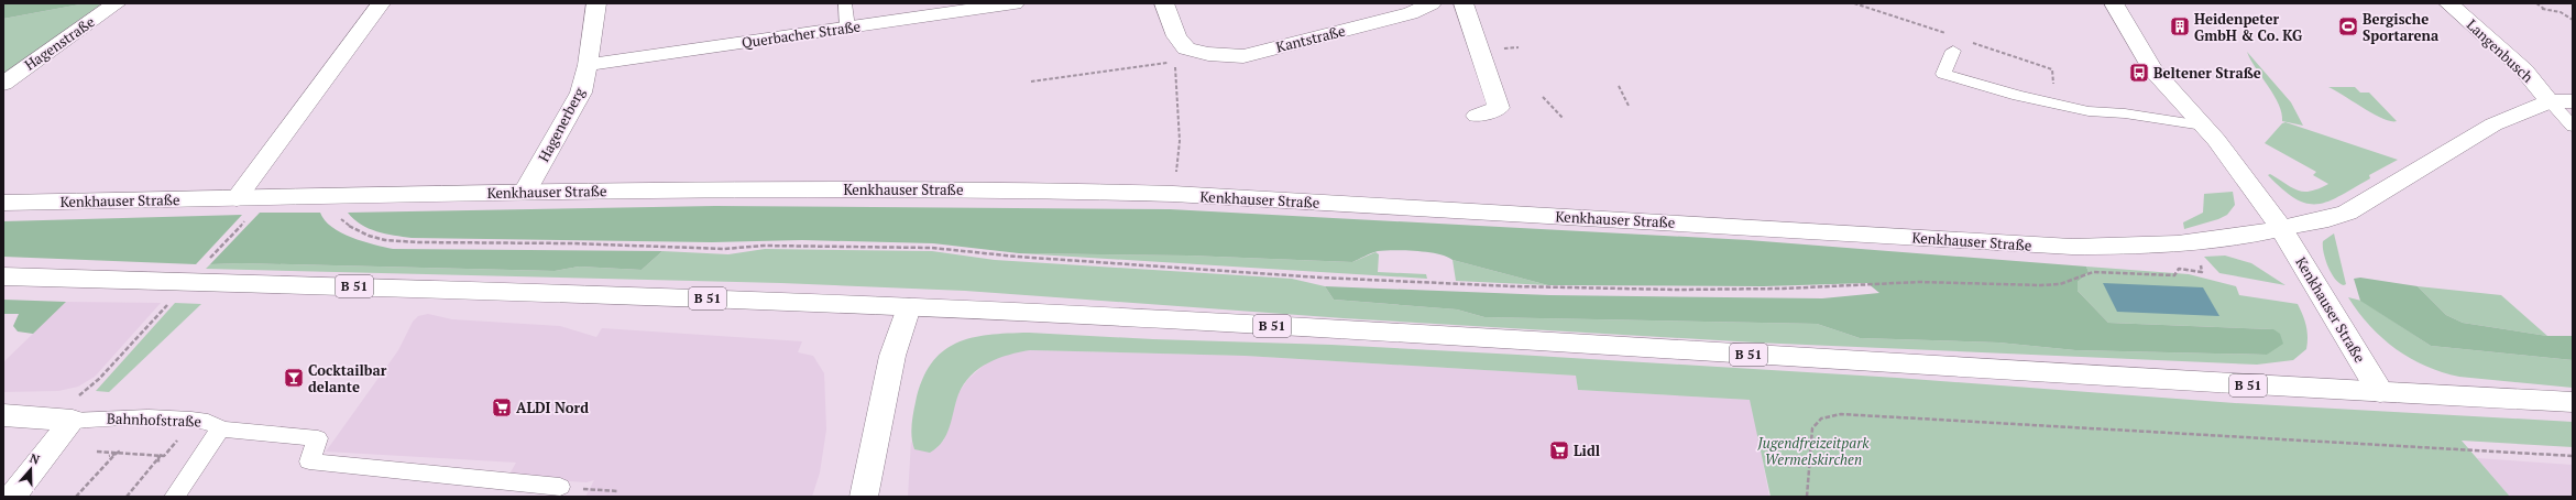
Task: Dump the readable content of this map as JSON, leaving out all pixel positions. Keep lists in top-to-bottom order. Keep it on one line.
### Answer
{"streets":{"street":["Querbacher Straße","Kantstraße","Hagenstraße","Langenbusch","Hagenerberg","Kenkhauser Straße","B 51","Bahnhofstraße"]},"crossings":[["Querbacher Straße","Hagenerberg"],["Hagenerberg","Kenkhauser Straße"],["Kenkhauser Straße","B 51"]],"parks":["Jugendfreizeitpark Wermelskirchen"],"places":{"building":["Heidenpeter GmbH & Co. KG"],"sports":["Bergische Sportarena"],"bus stop":["Beltener Straße"],"bar":["Cocktailbar delante"],"supermarket":["ALDI Nord","Lidl"]},"north":"top"}
